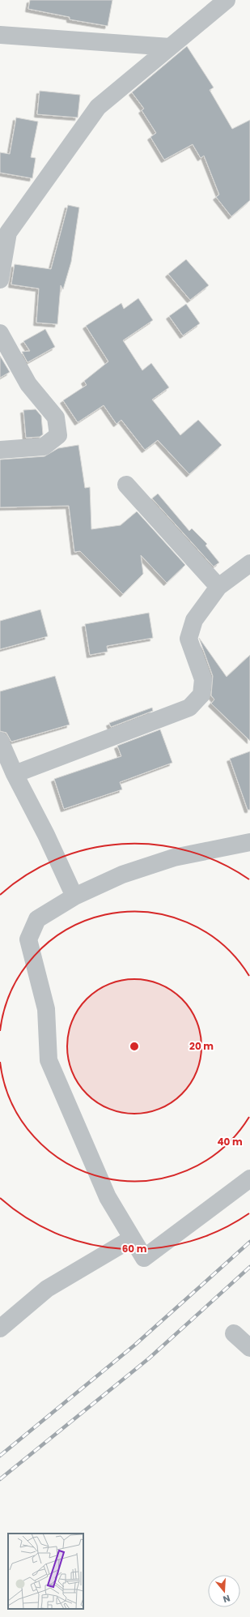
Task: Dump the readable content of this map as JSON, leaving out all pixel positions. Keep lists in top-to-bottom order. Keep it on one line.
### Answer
{"north":"bottom","rings":["20 m","40 m","60 m"]}
